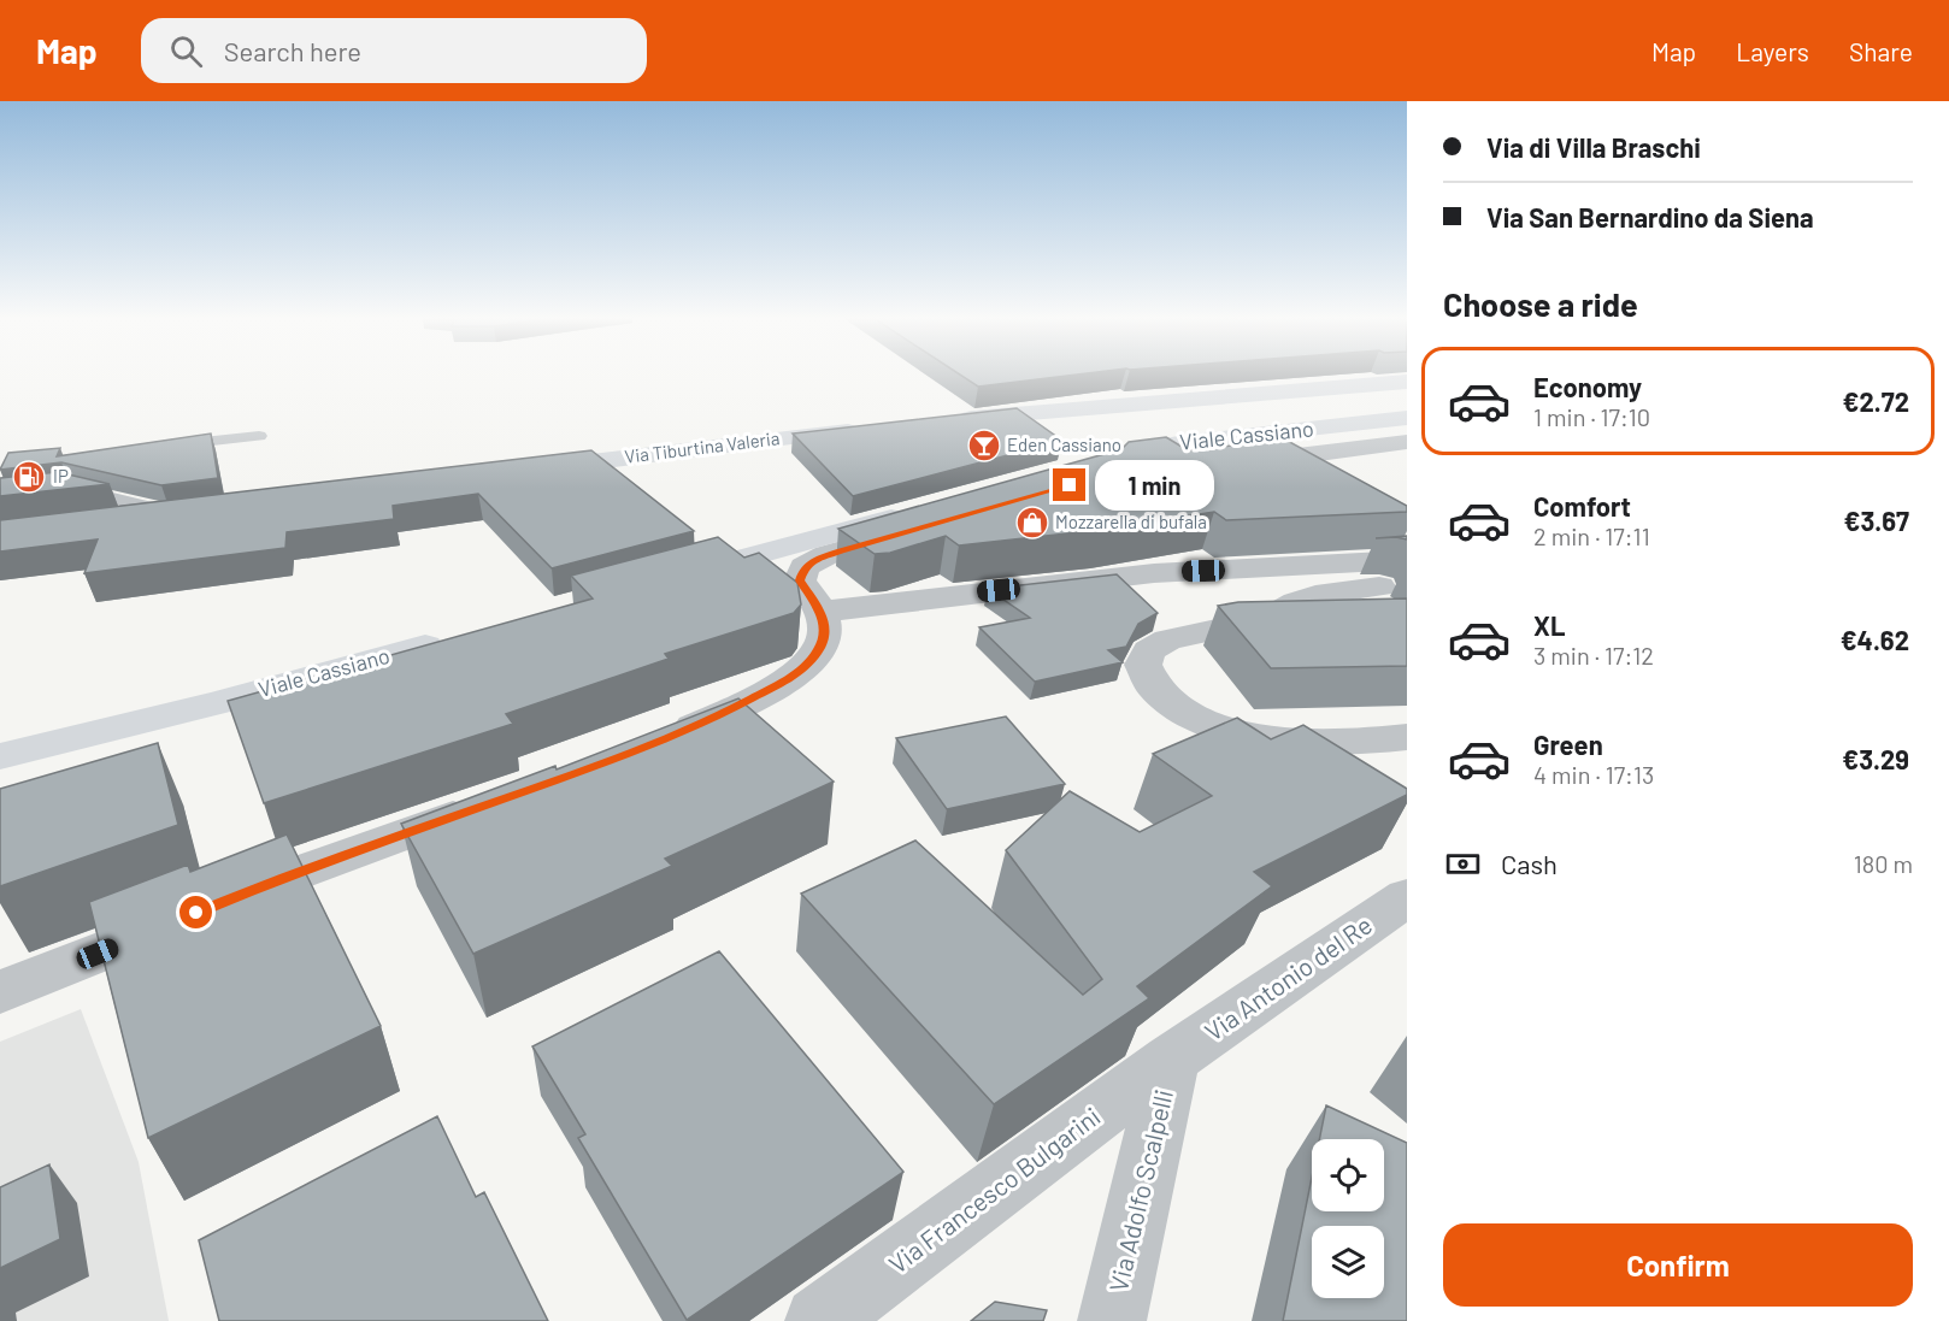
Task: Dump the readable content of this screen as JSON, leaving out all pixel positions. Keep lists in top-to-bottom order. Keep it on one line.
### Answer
{"streets":{"main road":["Viale Cassiano","Via Tiburtina Valeria"],"street":["Via Antonio del Re","Via Francesco Bulgarini","Via Adolfo Scalpelli"]},"crossings":[["Via Antonio del Re","Via Francesco Bulgarini"],["Via Antonio del Re","Via Adolfo Scalpelli"],["Via Francesco Bulgarini","Via Adolfo Scalpelli"]],"places":{"bar":["Eden Cassiano"],"fuel station":["IP"],"shop":["Mozzarella di bufala"]},"page":{"header":"Map","search":"Search here","nav":["Map","Layers","Share"],"banner":["Via di Villa Braschi","Via San Bernardino da Siena"],"heading":"Choose a ride","list":[{"name":"Economy","note":"1 min · 17:10","value":"€2.72"},{"name":"Comfort","note":"2 min · 17:11","value":"€3.67"},{"name":"XL","note":"3 min · 17:12","value":"€4.62"},{"name":"Green","note":"4 min · 17:13","value":"€3.29"}],"bubble":"1 min","pay":["Cash","180 m"],"buttons":"Confirm"}}
